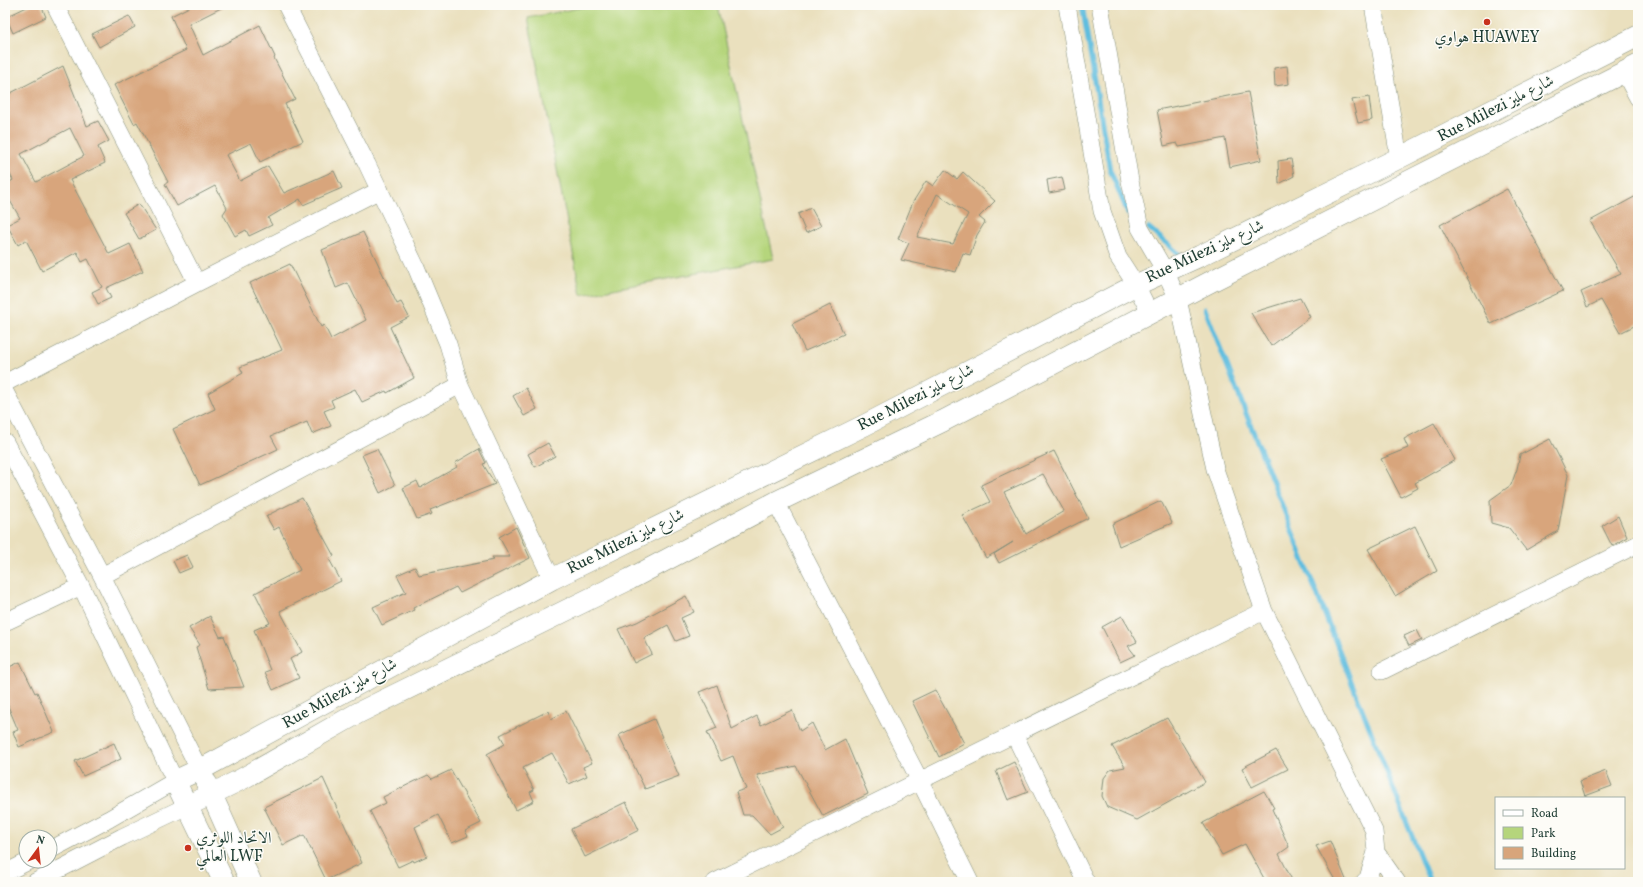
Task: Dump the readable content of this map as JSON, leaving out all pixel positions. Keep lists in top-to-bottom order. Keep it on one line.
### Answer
{"streets":{"street":["Rue Milezi شارع مليز"]},"places":["هواوي HUAWEY","الاتحاد اللوثري العالمي LWF"],"legend":["Road","Park","Building"],"north":"top"}
